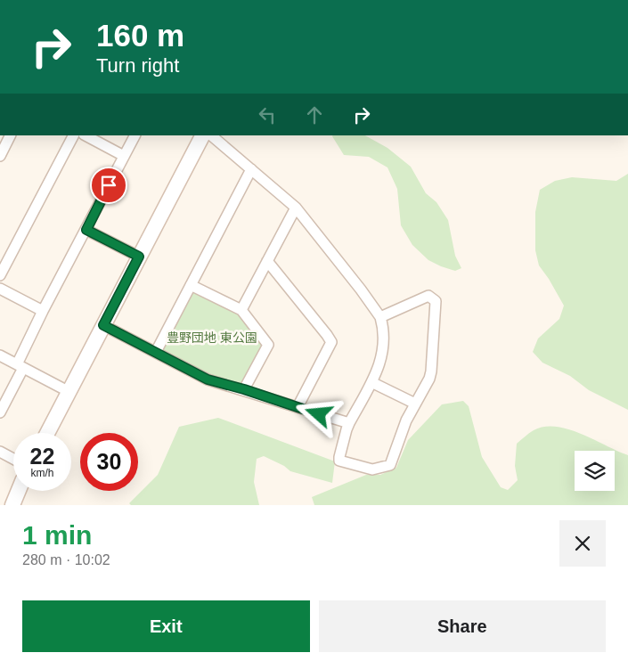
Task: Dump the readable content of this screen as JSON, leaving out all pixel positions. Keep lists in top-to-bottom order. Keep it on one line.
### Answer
{"parks":["豊野団地 東公園"],"page":{"turn":["160 m","Turn right"],"speed":"22 km/h","limit":"30","heading":["1 min","280 m · 10:02"],"buttons":["Exit","Share"]}}
